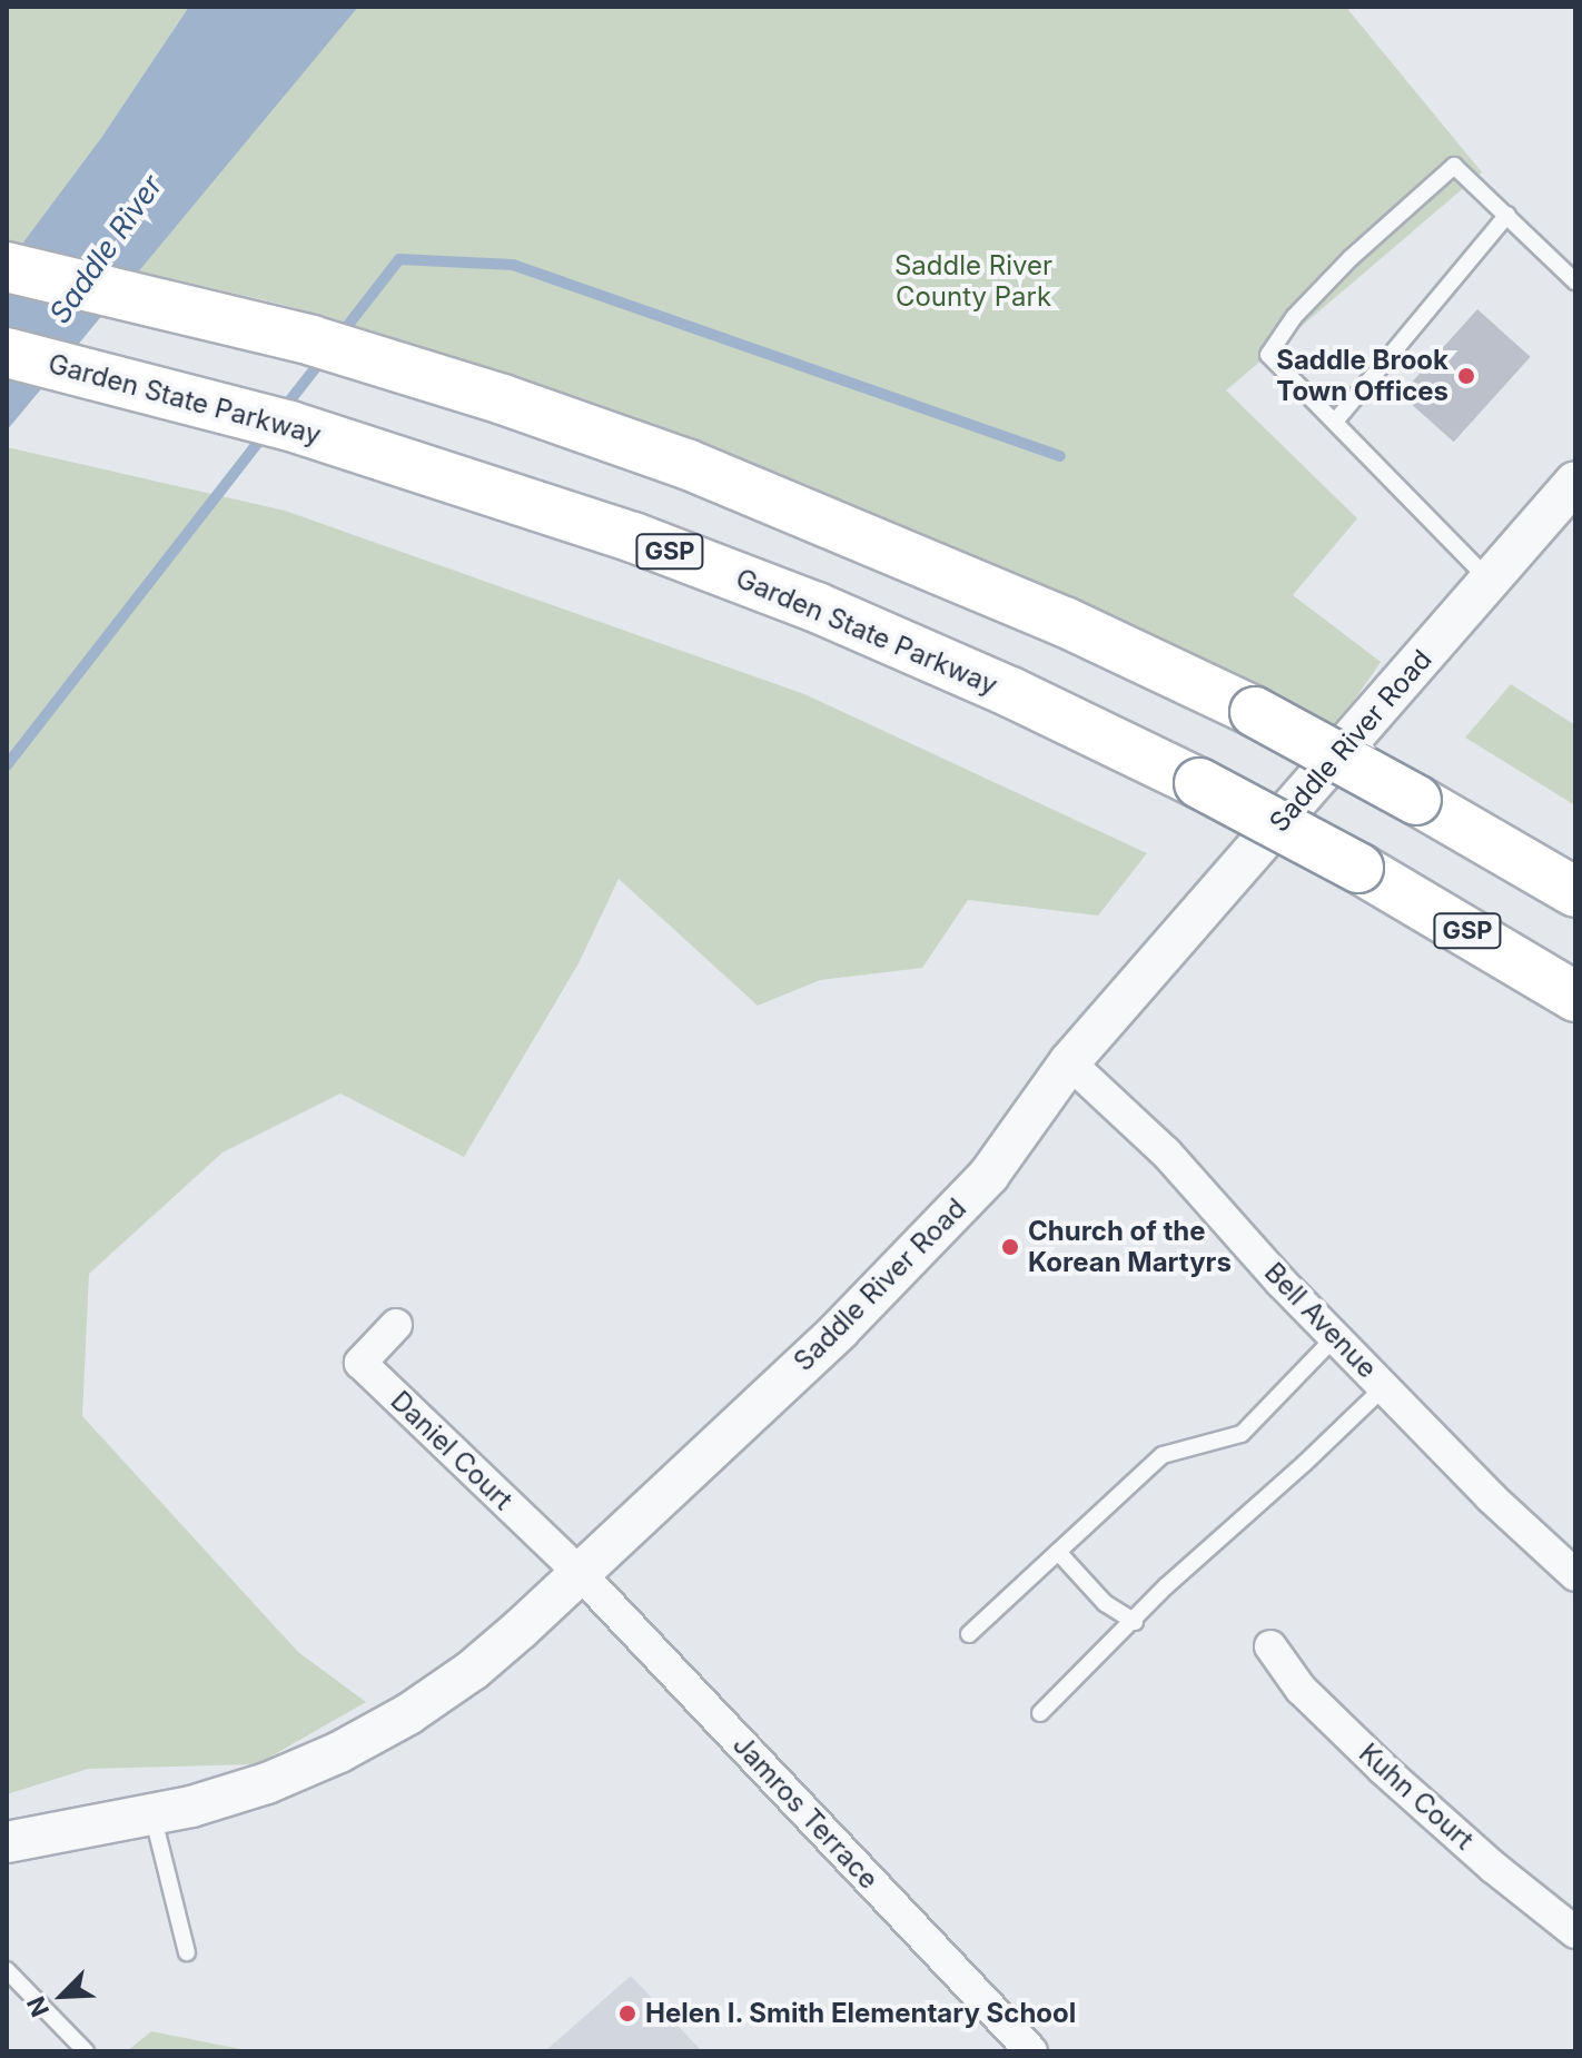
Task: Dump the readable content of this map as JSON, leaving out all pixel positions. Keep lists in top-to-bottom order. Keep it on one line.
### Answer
{"streets":{"highway":["Garden State Parkway","GSP"],"street":["Saddle River Road","Bell Avenue","Daniel Court","Kuhn Court","Jamros Terrace"]},"crossings":[["Saddle River Road","Bell Avenue"],["Saddle River Road","Daniel Court"],["Saddle River Road","Jamros Terrace"],["Daniel Court","Jamros Terrace"]],"water":["Saddle River"],"parks":["Saddle River County Park"],"places":["Saddle Brook Town Offices","Church of the Korean Martyrs","Helen I. Smith Elementary School"],"north":"bottom left"}
